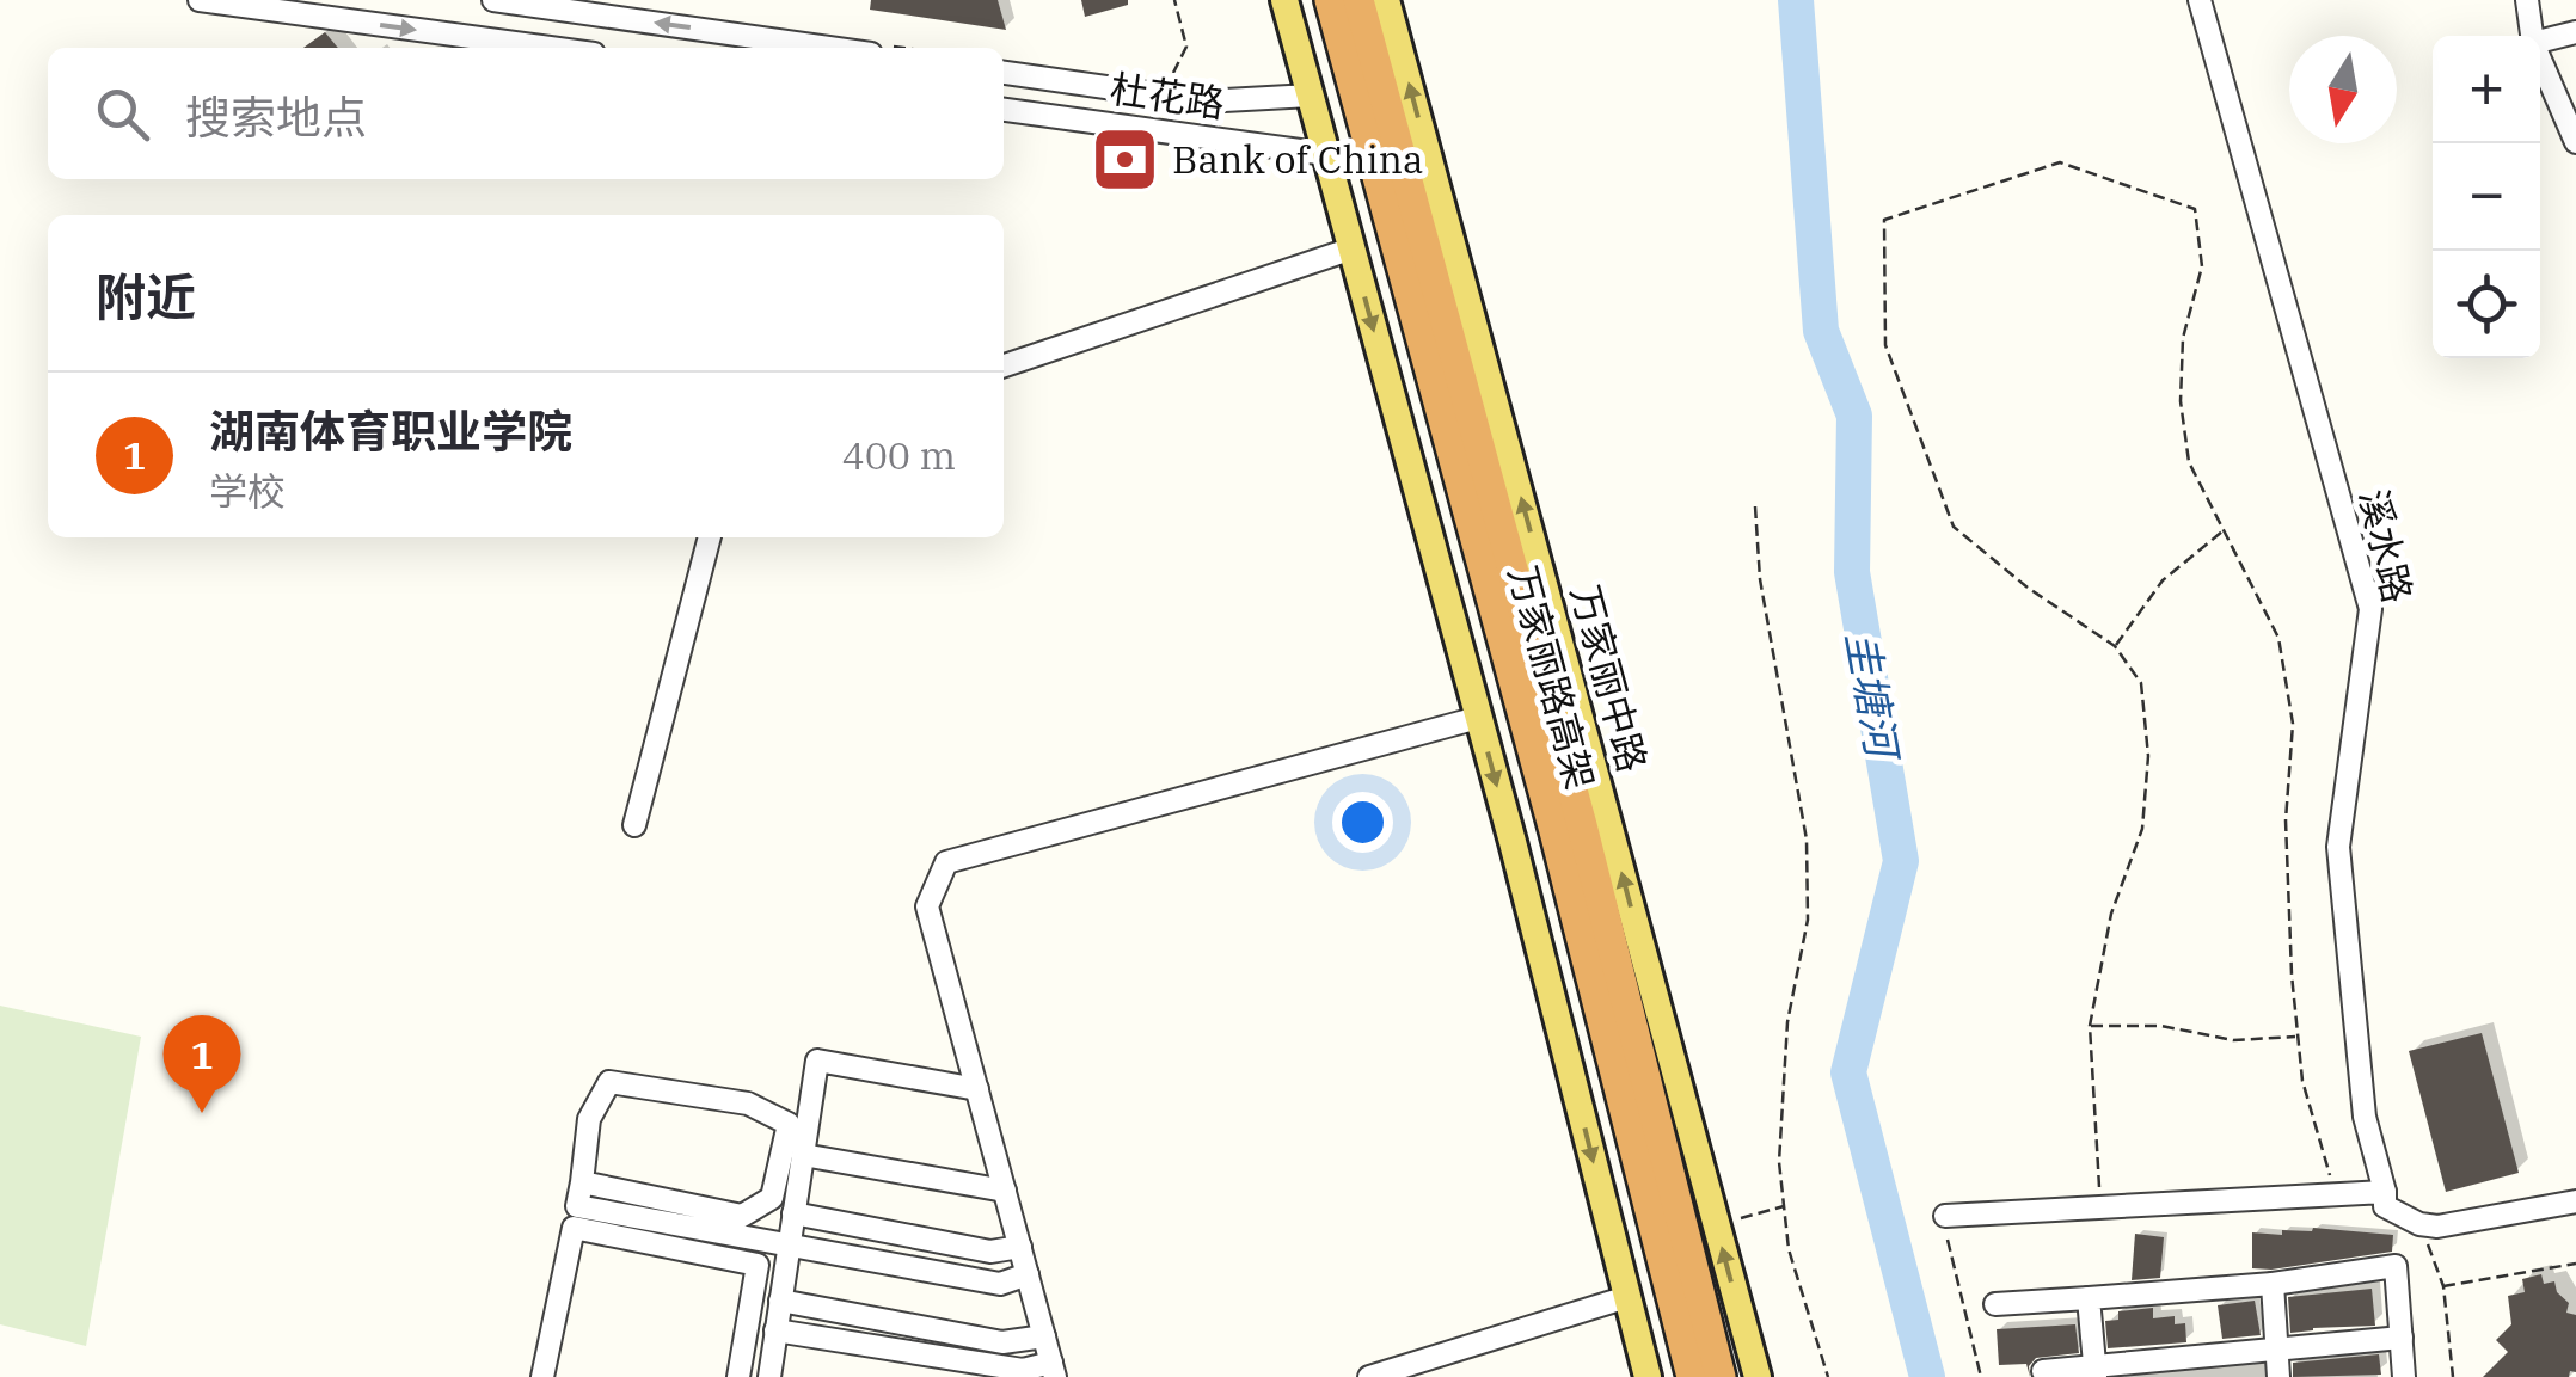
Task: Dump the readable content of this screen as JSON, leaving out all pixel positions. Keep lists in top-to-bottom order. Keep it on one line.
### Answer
{"streets":{"highway":["万家丽路高架"],"main road":["万家丽中路"],"street":["杜花路","溪水路"]},"water":["圭塘河"],"places":{"bank":["Bank of China"]},"north":"bottom","page":{"map_buttons":["+","−"],"search":"搜索地点","heading":"附近","list":[{"mark":"1","name":"湖南体育职业学院","note":"学校","value":"400 m"}],"pins":"1"}}
